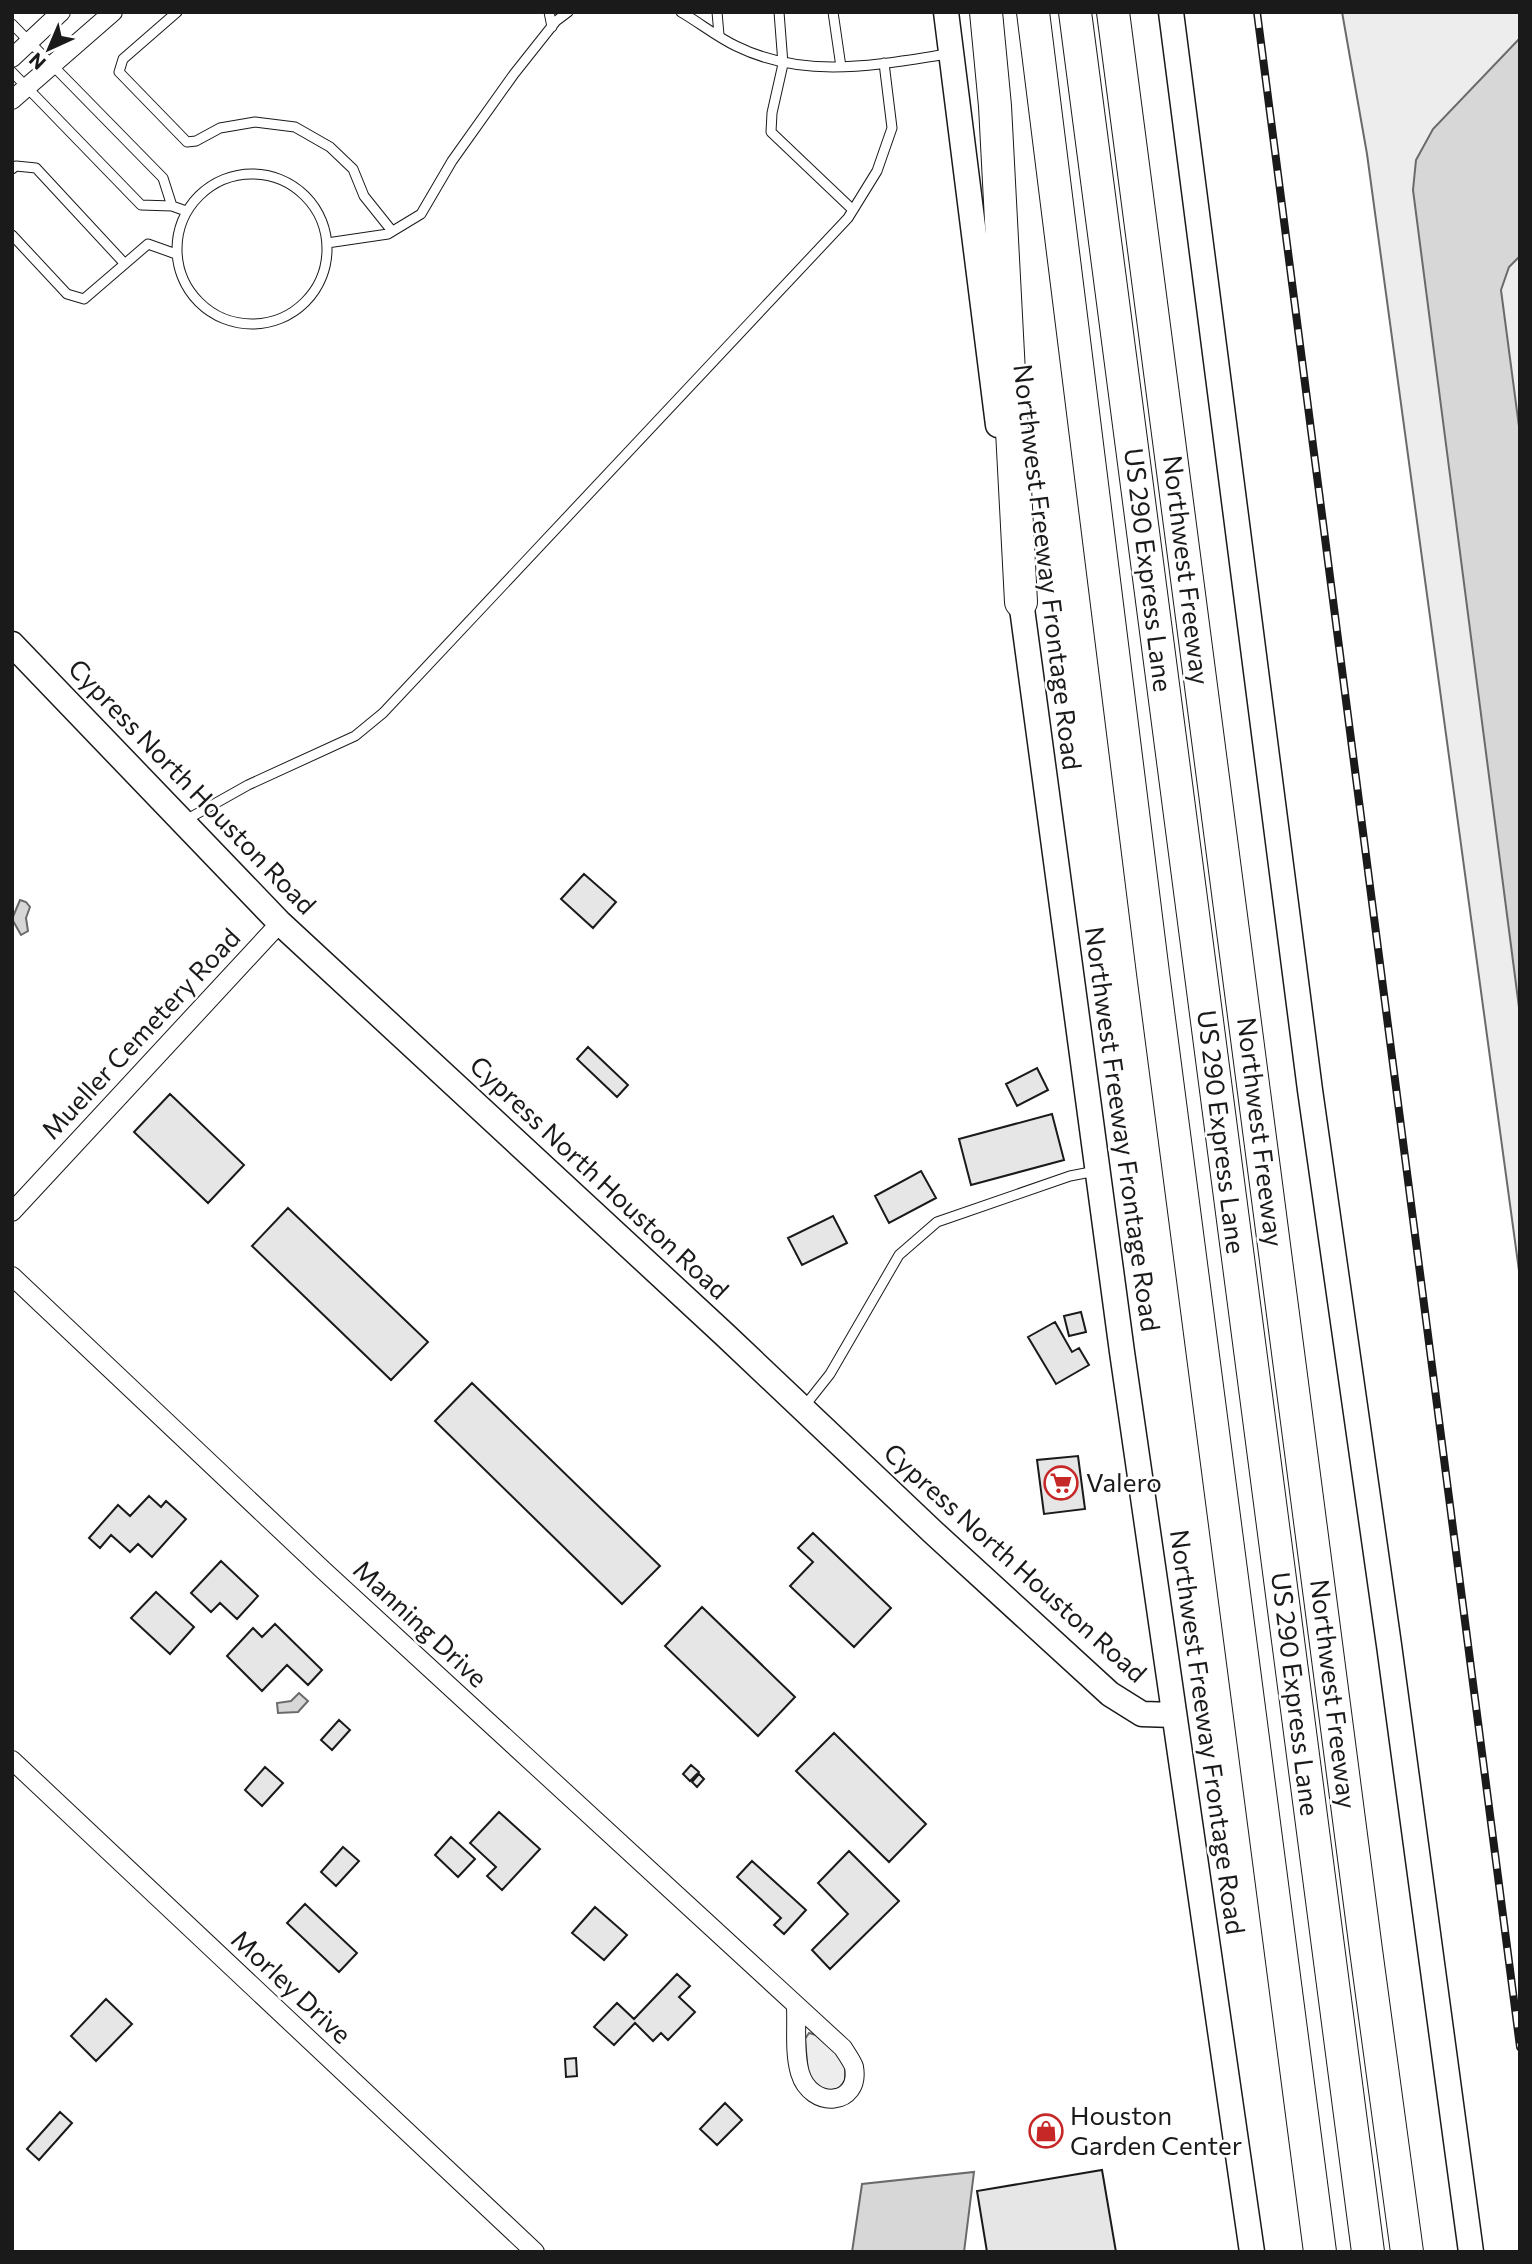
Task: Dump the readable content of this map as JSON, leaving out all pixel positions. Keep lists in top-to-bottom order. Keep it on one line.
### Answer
{"streets":{"highway":["US 290 Express Lane","Northwest Freeway"],"main road":["Northwest Freeway Frontage Road","Cypress North Houston Road"],"street":["Mueller Cemetery Road","Manning Drive","Morley Drive"]},"crossings":[["Northwest Freeway Frontage Road","Cypress North Houston Road"],["Cypress North Houston Road","Mueller Cemetery Road"]],"places":{"supermarket":["Valero"],"shop":["Houston Garden Center"]},"north":"bottom left"}
